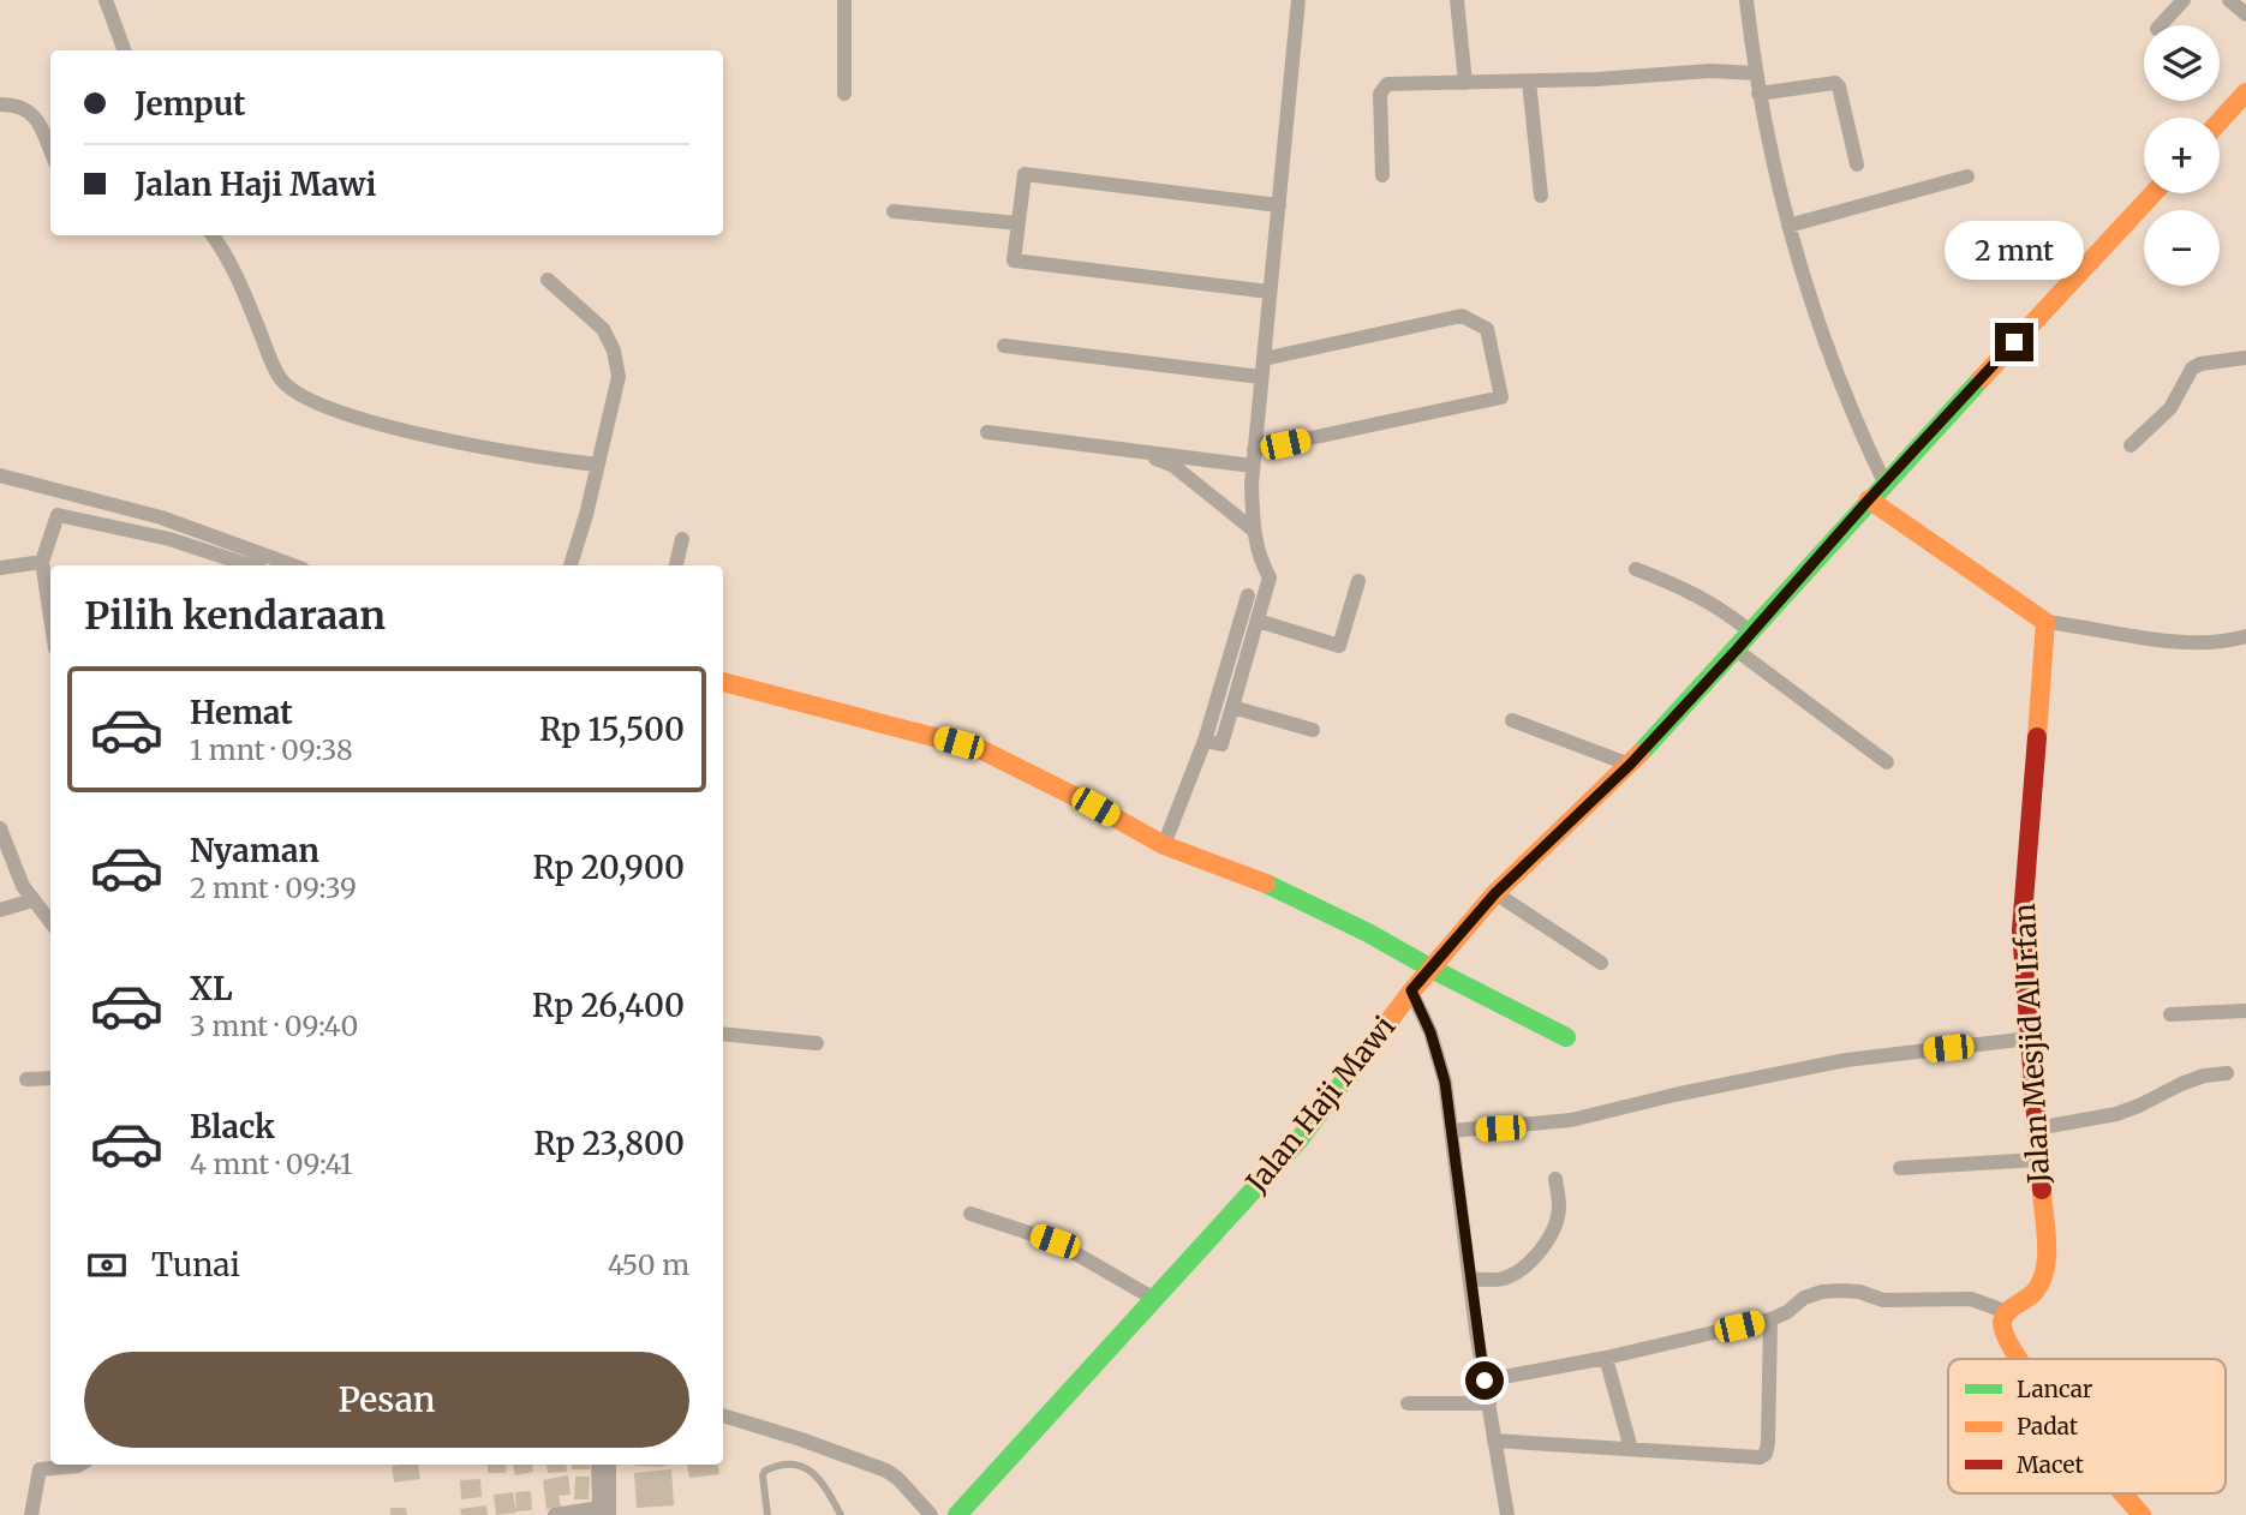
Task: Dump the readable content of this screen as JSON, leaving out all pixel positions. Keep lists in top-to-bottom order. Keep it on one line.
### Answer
{"streets":{"street":["Jalan Mesjid Al Irfan","Jalan Haji Mawi"]},"legend":["Lancar","Padat","Macet"],"page":{"map_buttons":["+","−"],"banner":["Jemput","Jalan Haji Mawi"],"bubble":"2 mnt","heading":"Pilih kendaraan","list":[{"name":"Hemat","note":"1 mnt · 09:38","value":"Rp 15,500"},{"name":"Nyaman","note":"2 mnt · 09:39","value":"Rp 20,900"},{"name":"XL","note":"3 mnt · 09:40","value":"Rp 26,400"},{"name":"Black","note":"4 mnt · 09:41","value":"Rp 23,800"}],"pay":["Tunai","450 m"],"buttons":"Pesan"}}
